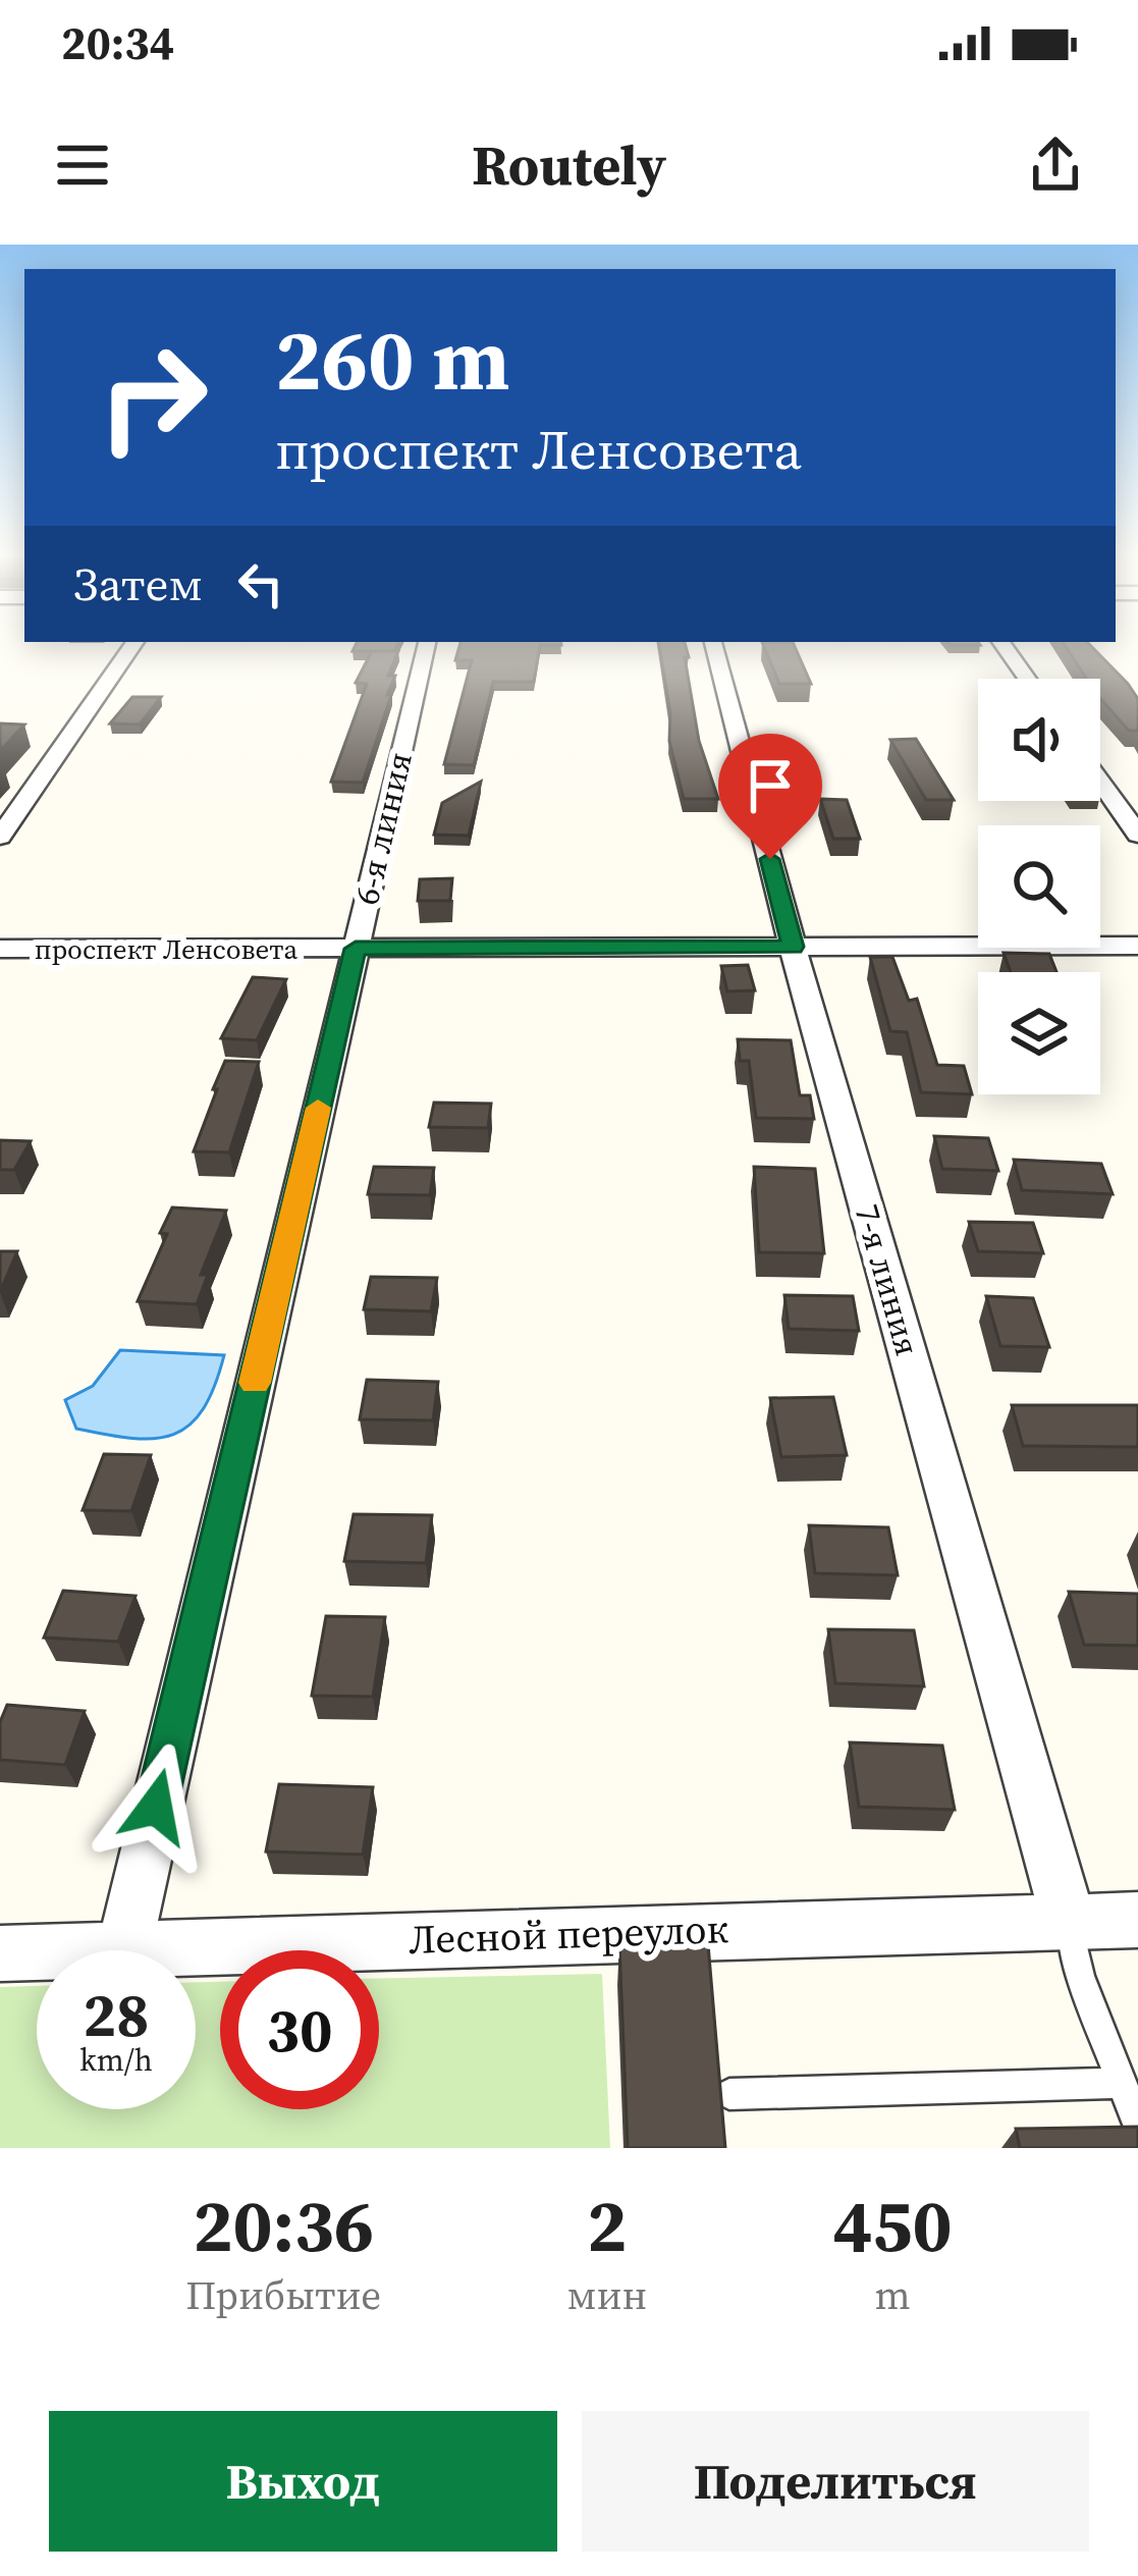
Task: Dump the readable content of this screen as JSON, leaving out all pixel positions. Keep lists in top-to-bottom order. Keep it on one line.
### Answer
{"streets":{"street":["6-я линия","проспект Ленсовета","7-я линия","Лесной переулок"]},"crossings":[["6-я линия","проспект Ленсовета"],["6-я линия","Лесной переулок"],["проспект Ленсовета","7-я линия"],["7-я линия","Лесной переулок"]],"page":{"status":"20:34","header":"Routely","turn":["260 m","проспект Ленсовета"],"then":"Затем","speed":"28 km/h","limit":"30","eta":["20:36","Прибытие","2","мин","450","m"],"buttons":["Выход","Поделиться"]}}
